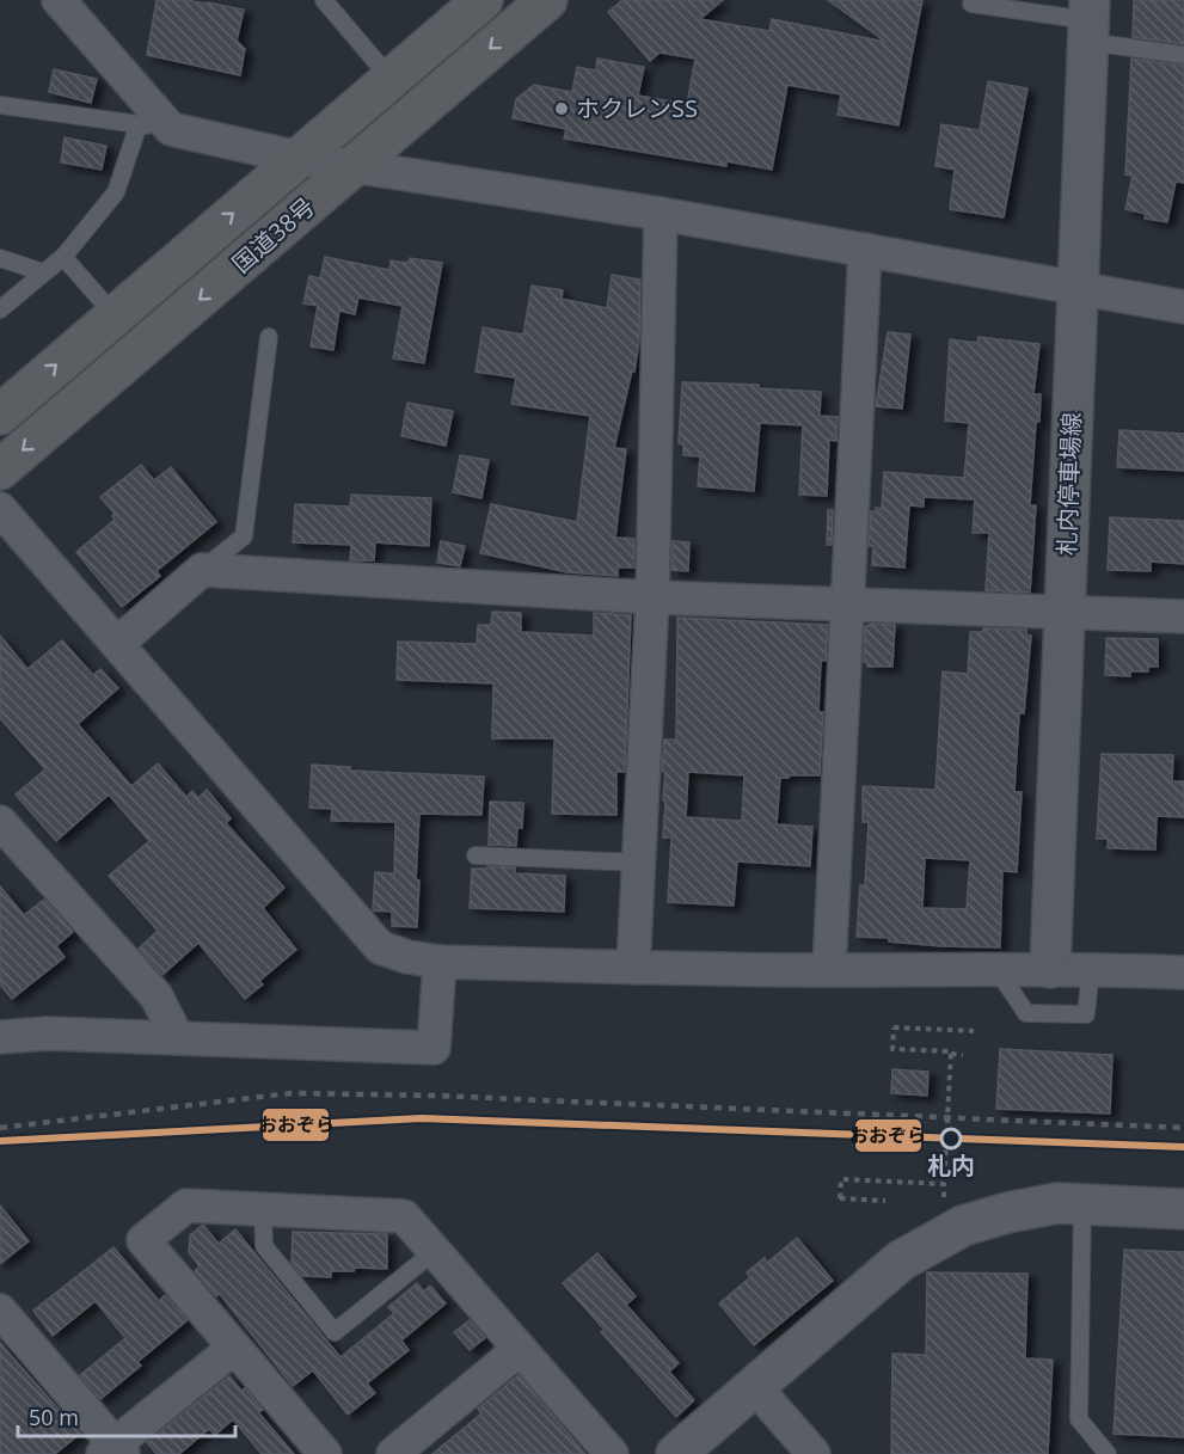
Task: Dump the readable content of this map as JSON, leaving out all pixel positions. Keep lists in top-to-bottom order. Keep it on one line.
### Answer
{"streets":{"highway":["国道38号"],"main road":["札内停車場線"]},"places":["ホクレンSS","札内"],"lines":["transit line おおぞら"],"scale_bar":"50 m"}
